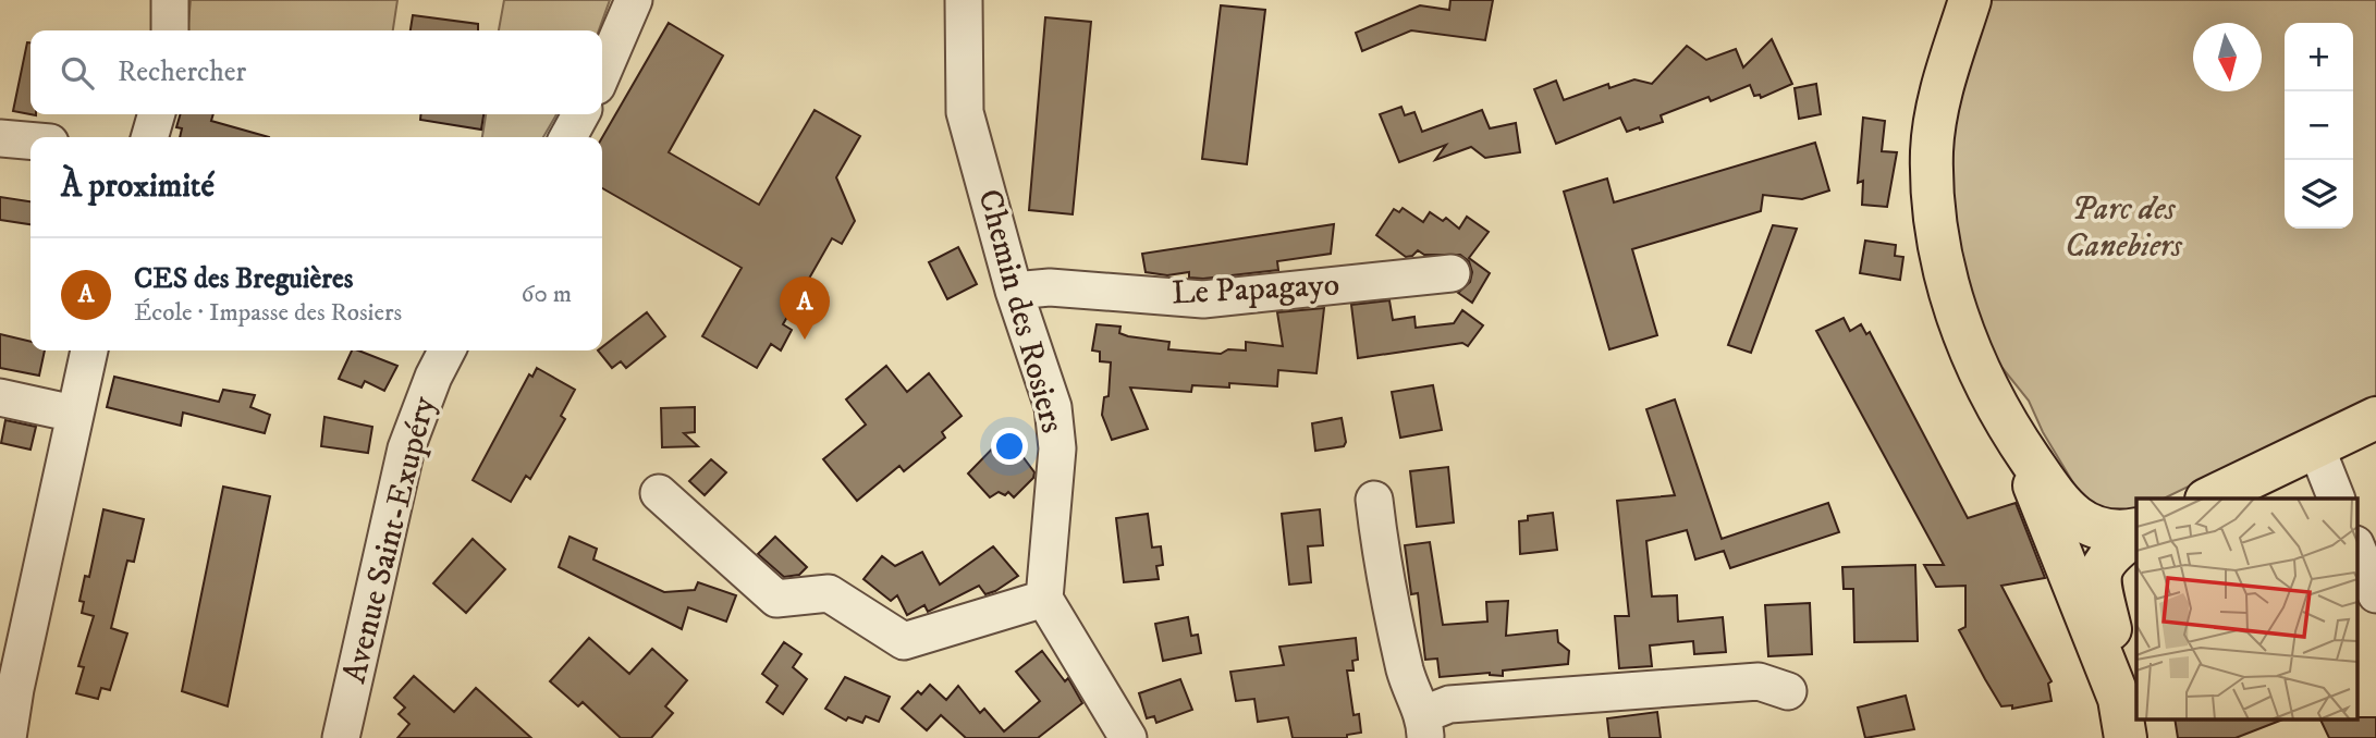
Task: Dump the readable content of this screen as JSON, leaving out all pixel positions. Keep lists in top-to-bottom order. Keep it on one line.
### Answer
{"streets":{"street":["Le Papagayo","Chemin des Rosiers","Avenue Saint-Exupéry"]},"crossings":[["Le Papagayo","Chemin des Rosiers"]],"parks":["Parc des Canebiers"],"north":"bottom","page":{"map_buttons":["+","−"],"search":"Rechercher","heading":"À proximité","list":[{"mark":"A","name":"CES des Breguières","note":"École · Impasse des Rosiers","value":"60 m"}],"pins":"A"}}
